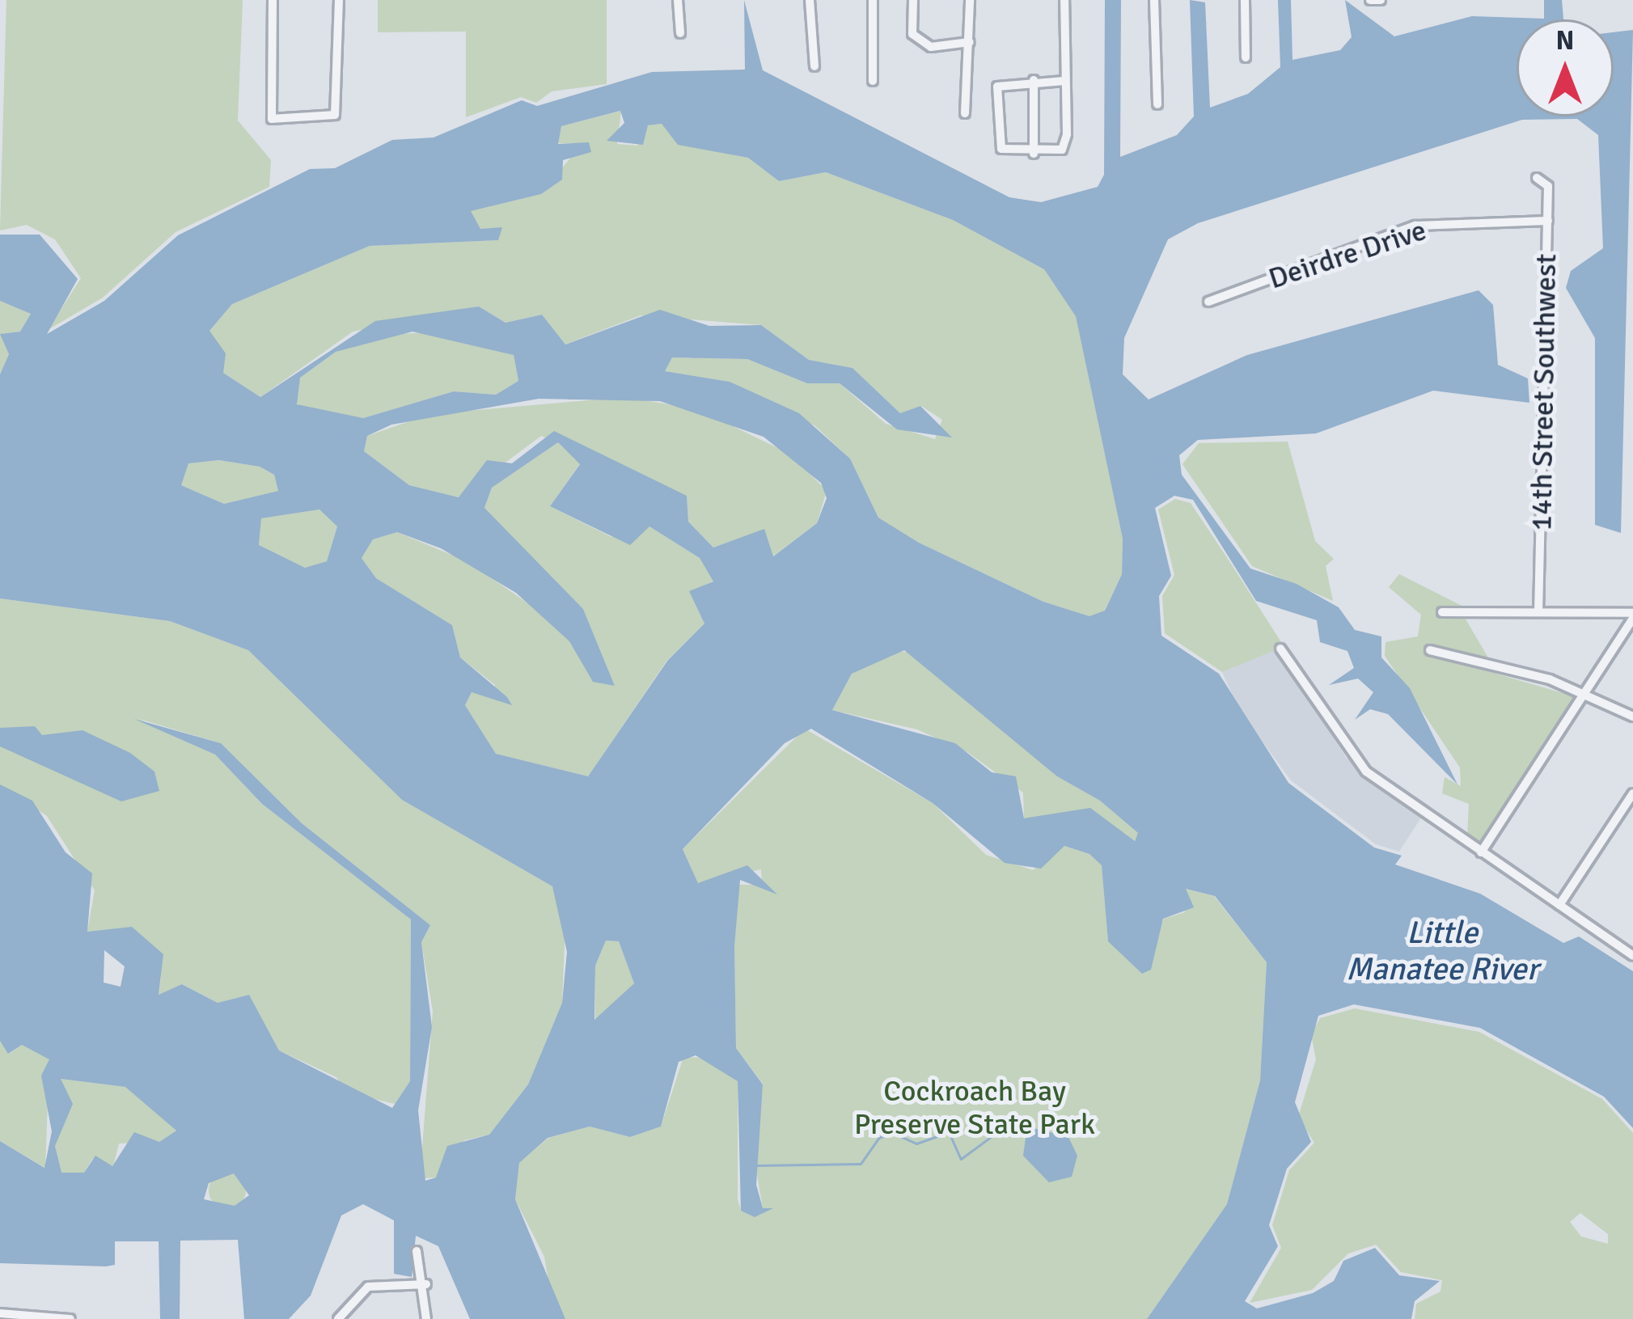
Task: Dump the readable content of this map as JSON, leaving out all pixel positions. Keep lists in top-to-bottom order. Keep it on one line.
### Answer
{"streets":{"street":["Deirdre Drive","14th Street Southwest"]},"crossings":[["Deirdre Drive","14th Street Southwest"]],"water":["Little Manatee River"],"parks":["Cockroach Bay Preserve State Park"],"north":"top"}
